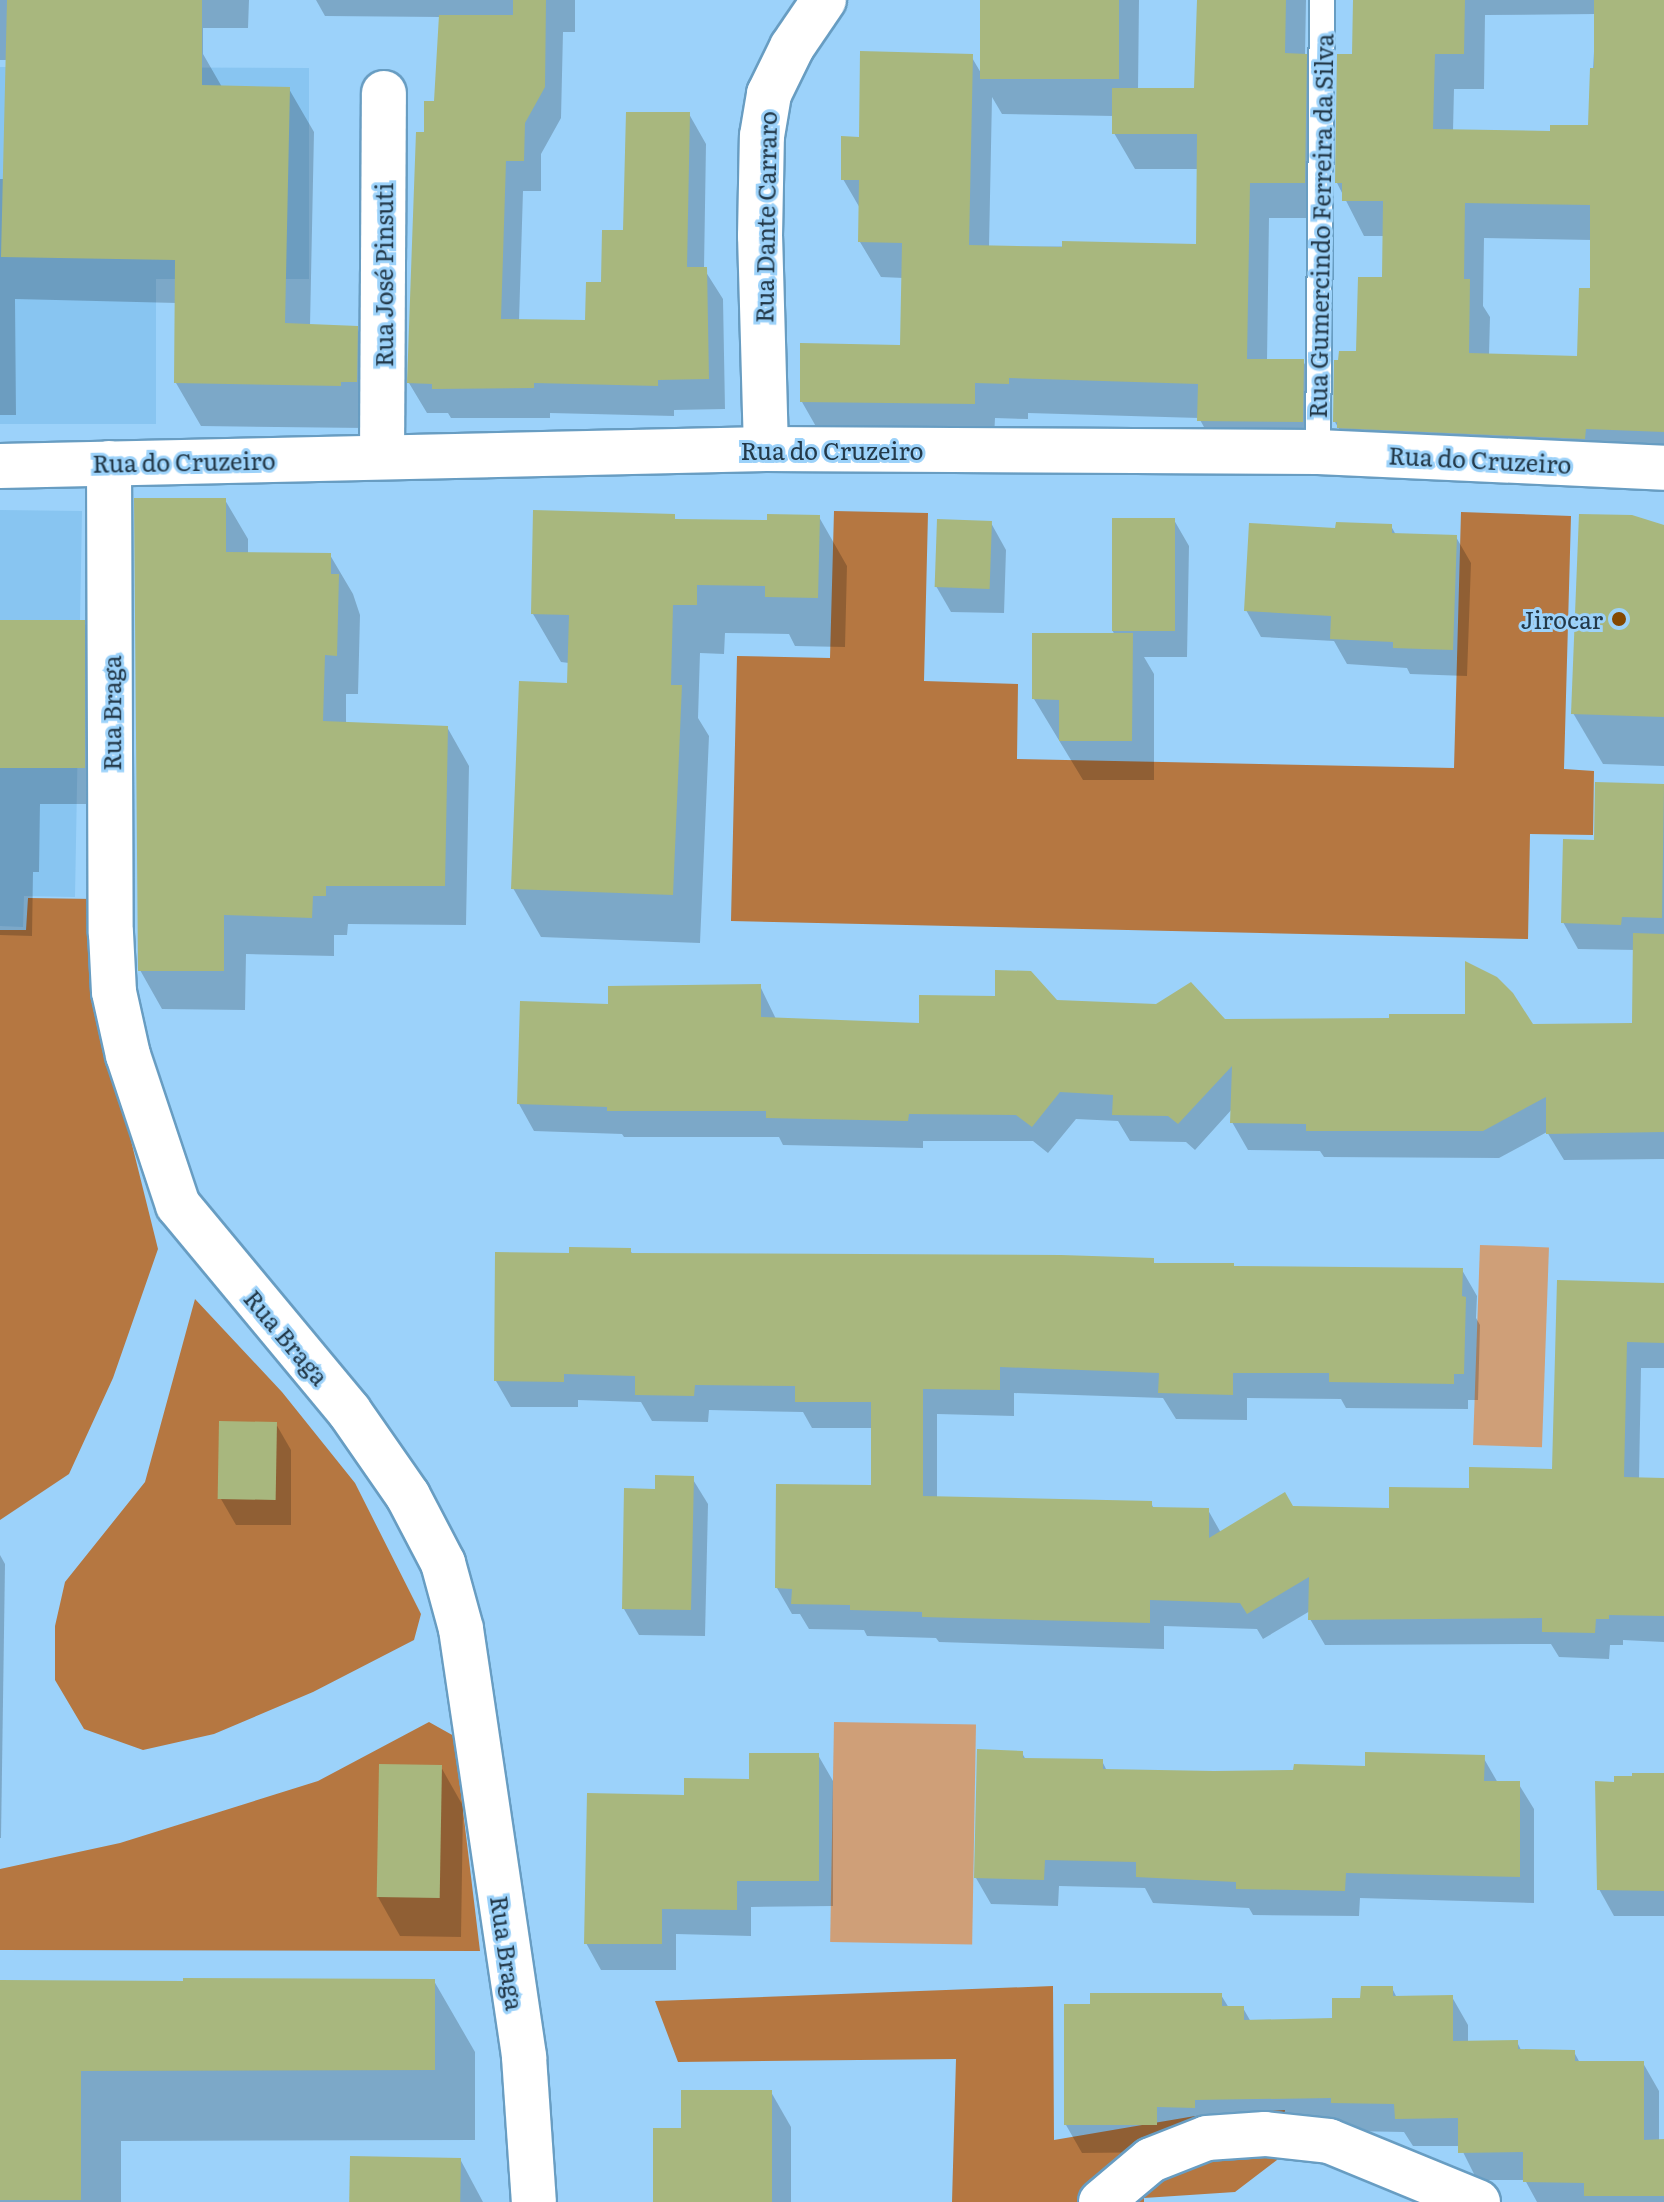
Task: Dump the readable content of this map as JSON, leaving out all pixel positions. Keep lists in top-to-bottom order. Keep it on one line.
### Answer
{"streets":{"street":["Rua Dante Carraro","Rua José Pinsuti","Rua do Cruzeiro","Rua Braga"],"lane":["Rua Gumercindo Ferreira da Silva"]},"crossings":[["Rua Dante Carraro","Rua do Cruzeiro"],["Rua Gumercindo Ferreira da Silva","Rua do Cruzeiro"],["Rua José Pinsuti","Rua do Cruzeiro"],["Rua do Cruzeiro","Rua Braga"]],"places":["Jirocar"]}
